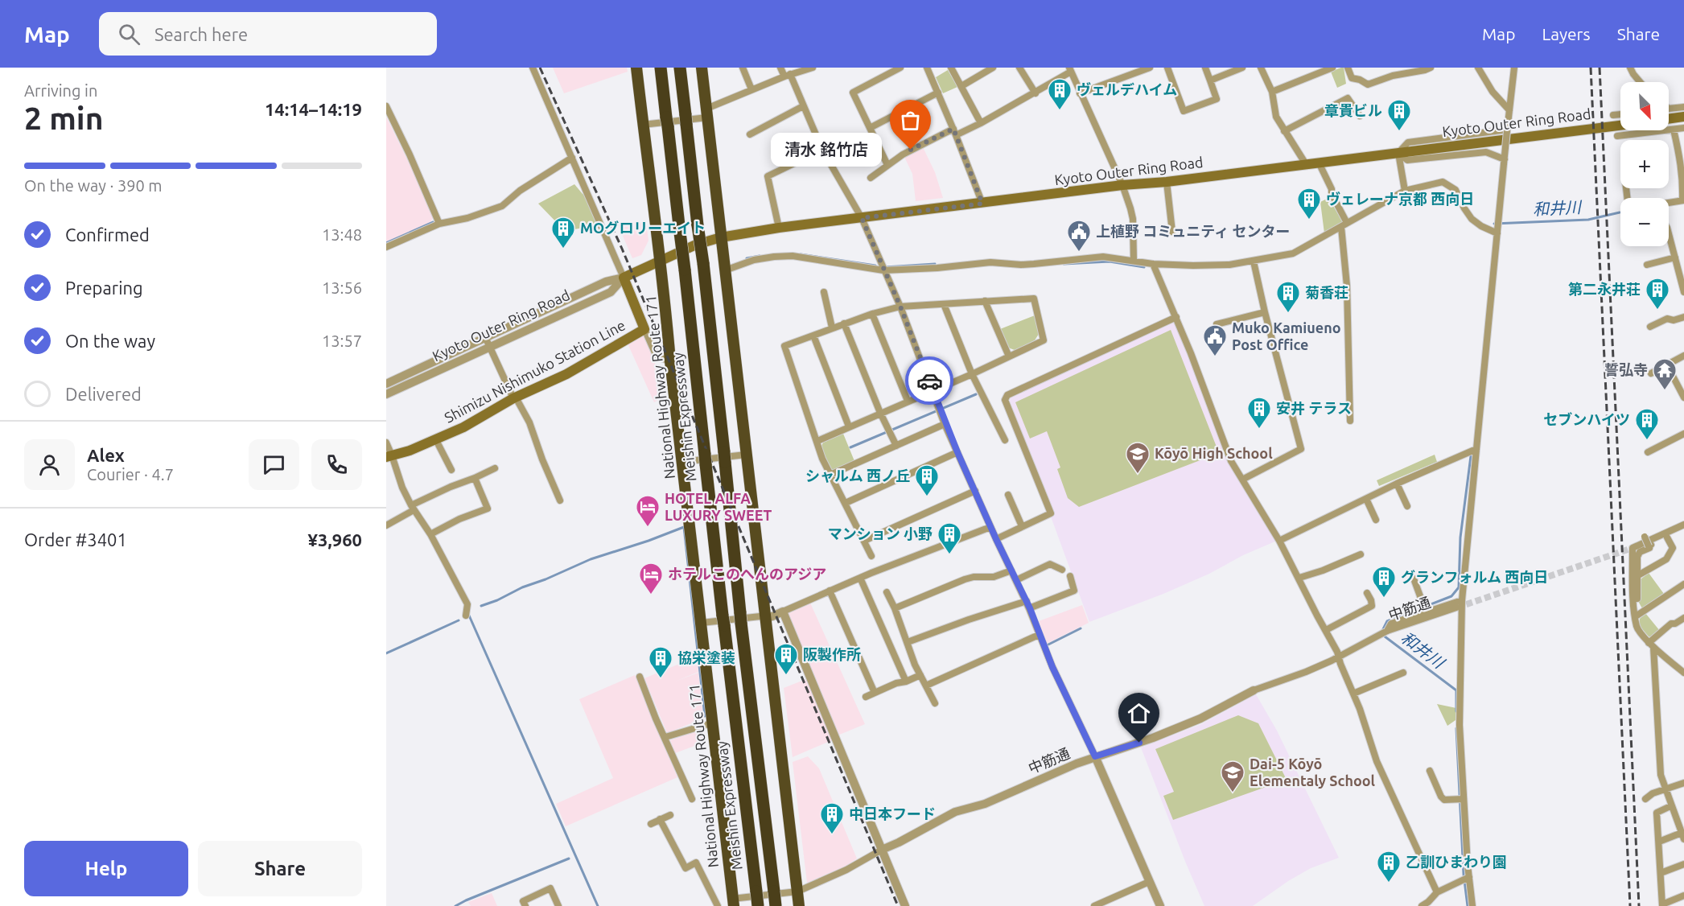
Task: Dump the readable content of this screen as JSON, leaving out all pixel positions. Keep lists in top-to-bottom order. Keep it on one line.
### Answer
{"streets":{"highway":["National Highway Route 171","Meishin Expressway"],"main road":["Kyoto Outer Ring Road","Shimizu Nishimuko Station Line"],"street":["中筋通"]},"crossings":[["Kyoto Outer Ring Road","Shimizu Nishimuko Station Line"],["Kyoto Outer Ring Road","National Highway Route 171"],["National Highway Route 171","中筋通"]],"water":["和井川"],"places":{"building":["ヴェルデハイム","章貴ビル","ヴェレーナ京都 西向日","MOグロリーエイト","第二永井荘","菊香荘","安井 テラス","セブンハイツ","シャルム 西ノ丘","マンション 小野","グランフォルム 西向日","阪製作所","協栄塗装","中日本フード","乙訓ひまわり園"],"other":["清水 銘竹店"],"public building":["上植野 コミュニティ センター","Muko Kamiueno Post Office"],"temple":["誓弘寺"],"school or university":["Kōyō High School","Dai-5 Kōyō Elementaly School"],"hotel":["HOTEL ALFA LUXURY SWEET","ホテルこのへんのアジア"]},"north":"bottom right","page":{"header":"Map","search":"Search here","nav":["Map","Layers","Share"],"heading":["2 min","Arriving in","14:14–14:19"],"panel":["Alex","Courier · 4.7","Order #3401","¥3,960"],"map_buttons":["+","−"],"bubble":"清水 銘竹店","bar":"On the way · 390 m","list":[["Confirmed","13:48"],["Preparing","13:56"],["On the way","13:57"],"Delivered"],"buttons":["Help","Share"]}}
